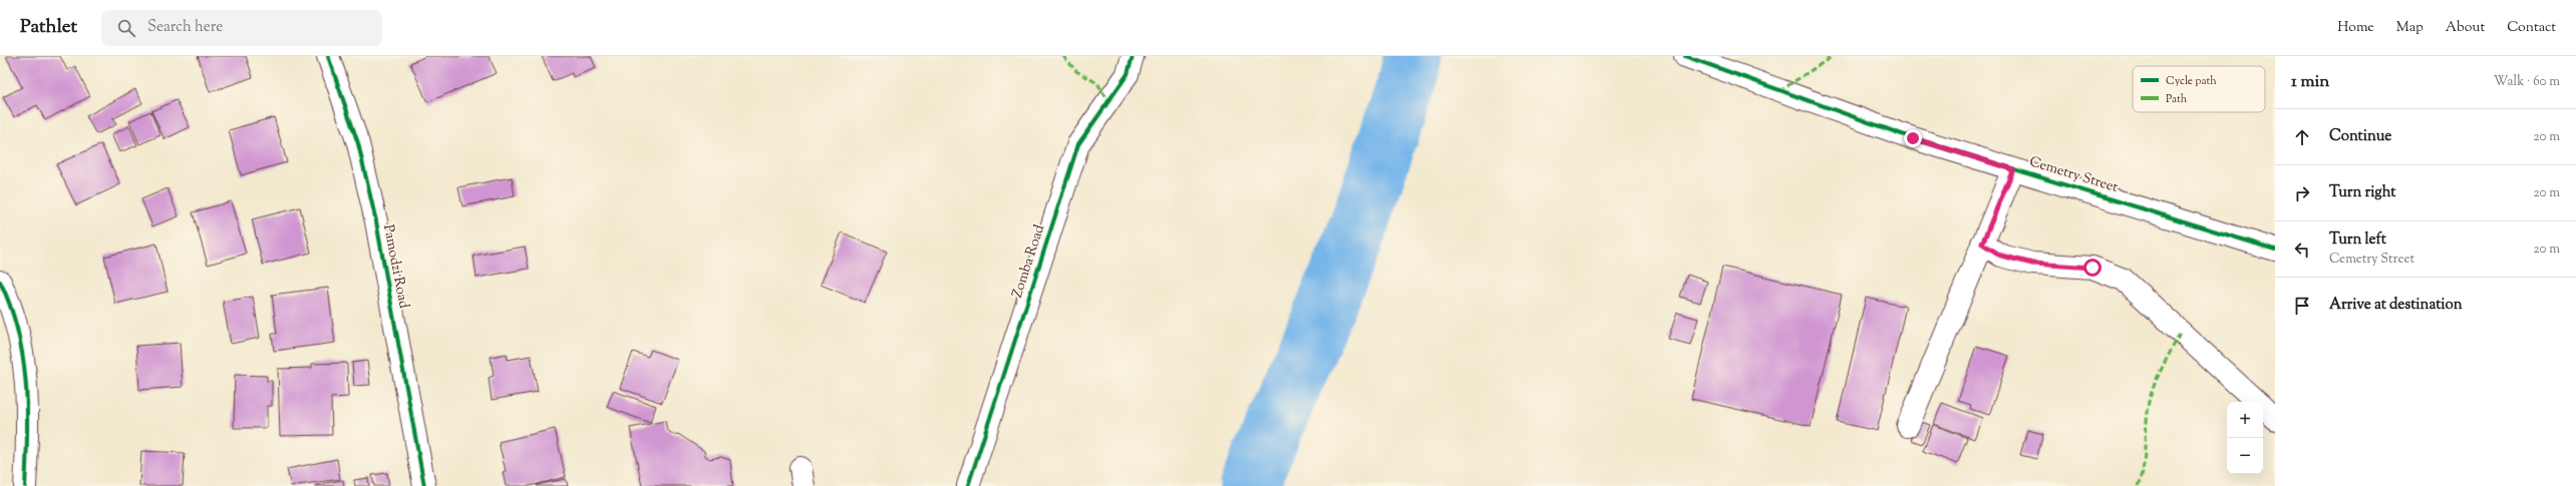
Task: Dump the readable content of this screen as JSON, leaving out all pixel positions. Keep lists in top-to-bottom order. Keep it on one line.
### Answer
{"streets":{"street":["Cemetry Street","Zomba Road","Pamodzi Road"]},"legend":["Cycle path","Path"],"page":{"header":"Pathlet","search":"Search here","nav":["Home","Map","About","Contact"],"heading":["1 min","Walk · 60 m"],"list":[["Continue","20 m"],["Turn right","20 m"],["Turn left","Cemetry Street","20 m"],"Arrive at destination"],"map_buttons":["+","−"]}}
